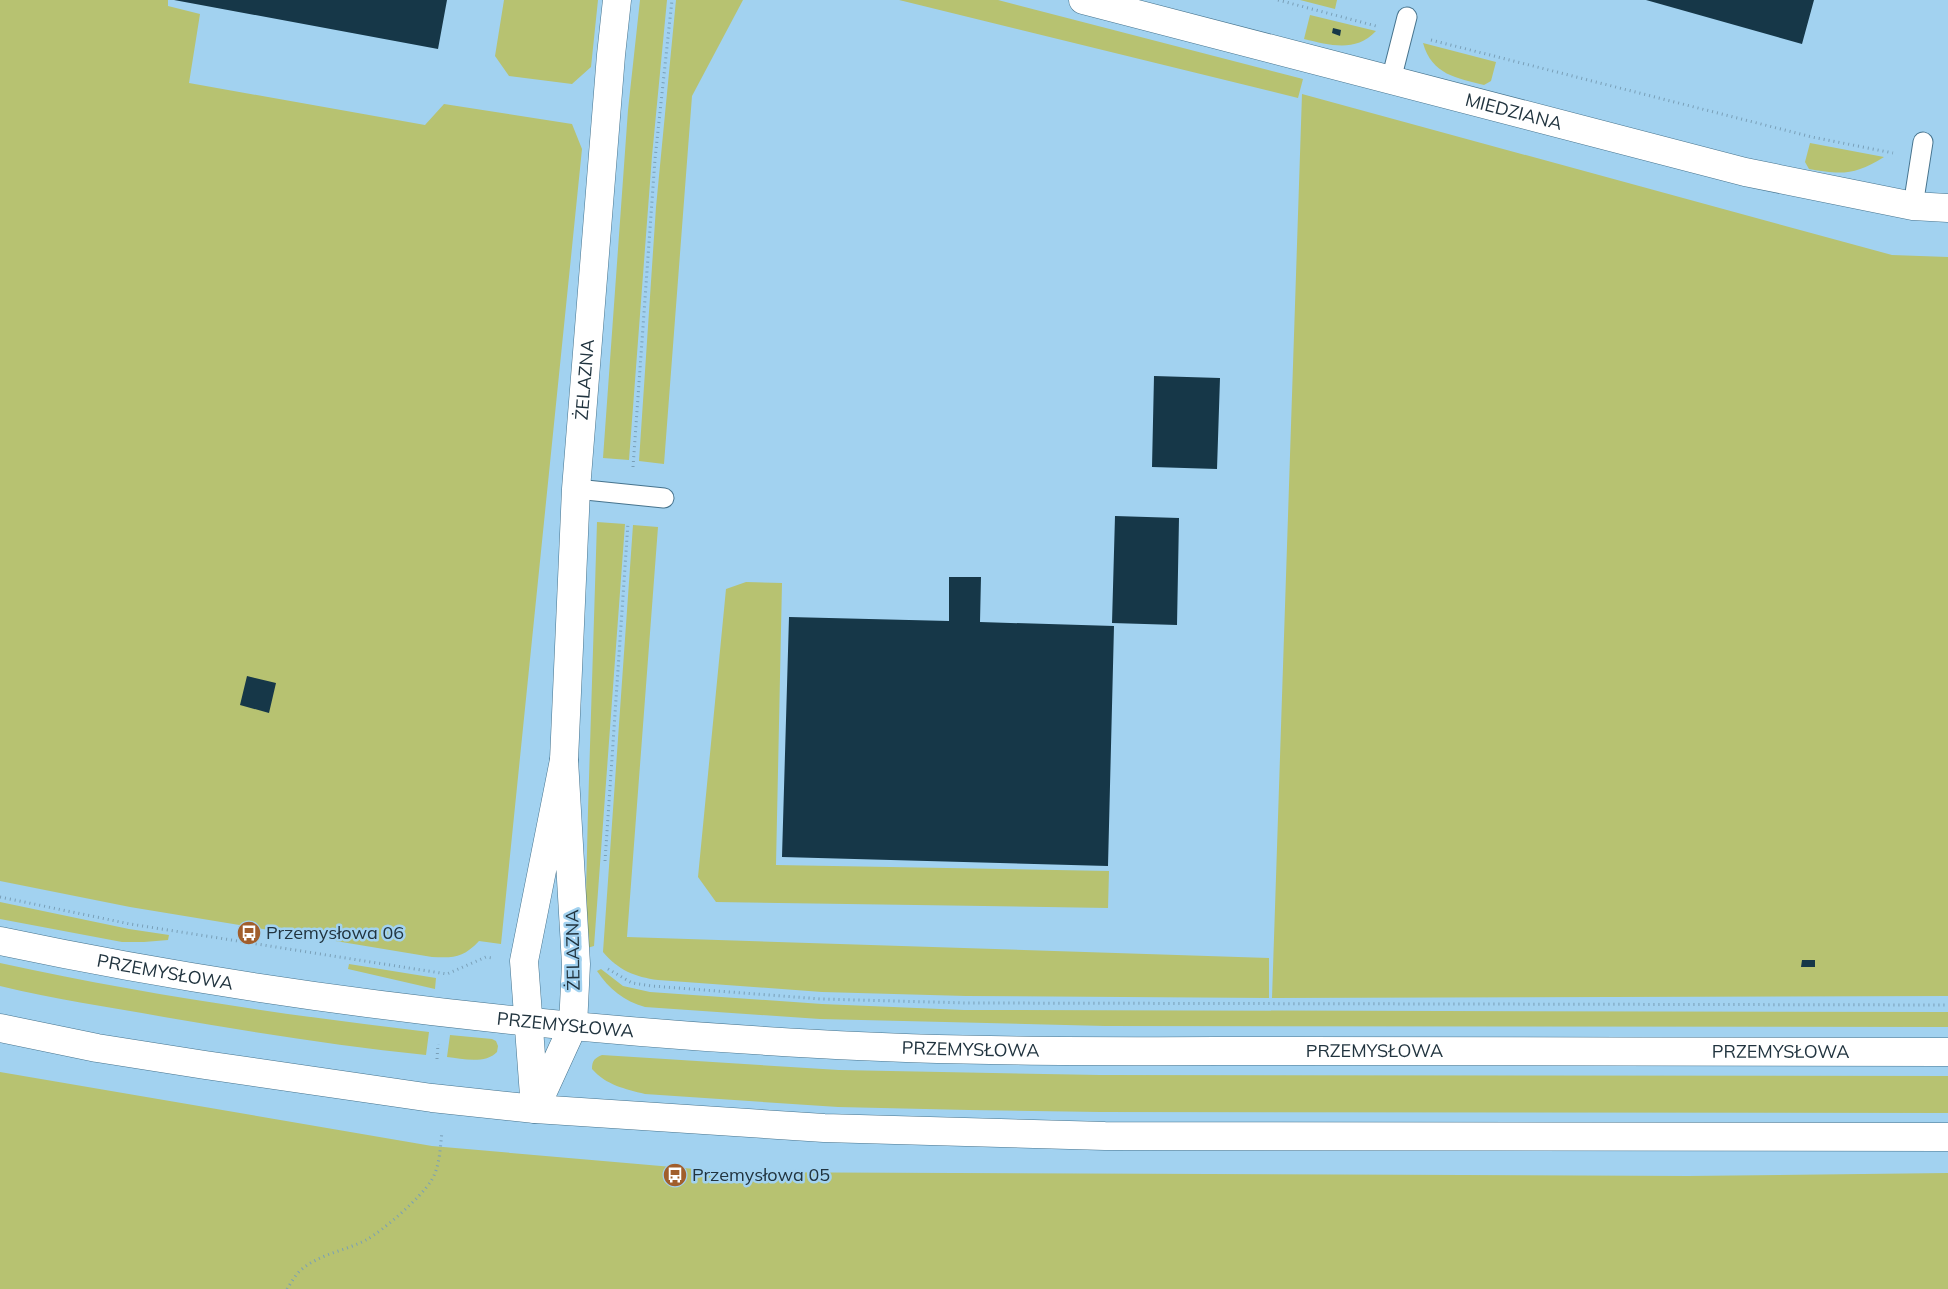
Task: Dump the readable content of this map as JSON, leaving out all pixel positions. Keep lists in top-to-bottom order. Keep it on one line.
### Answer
{"streets":{"main road":["MIEDZIANA","ŻELAZNA","PRZEMYSŁOWA"]},"crossings":[["ŻELAZNA","PRZEMYSŁOWA"]],"places":{"bus stop":["Przemysłowa 06","Przemysłowa 05"]}}
